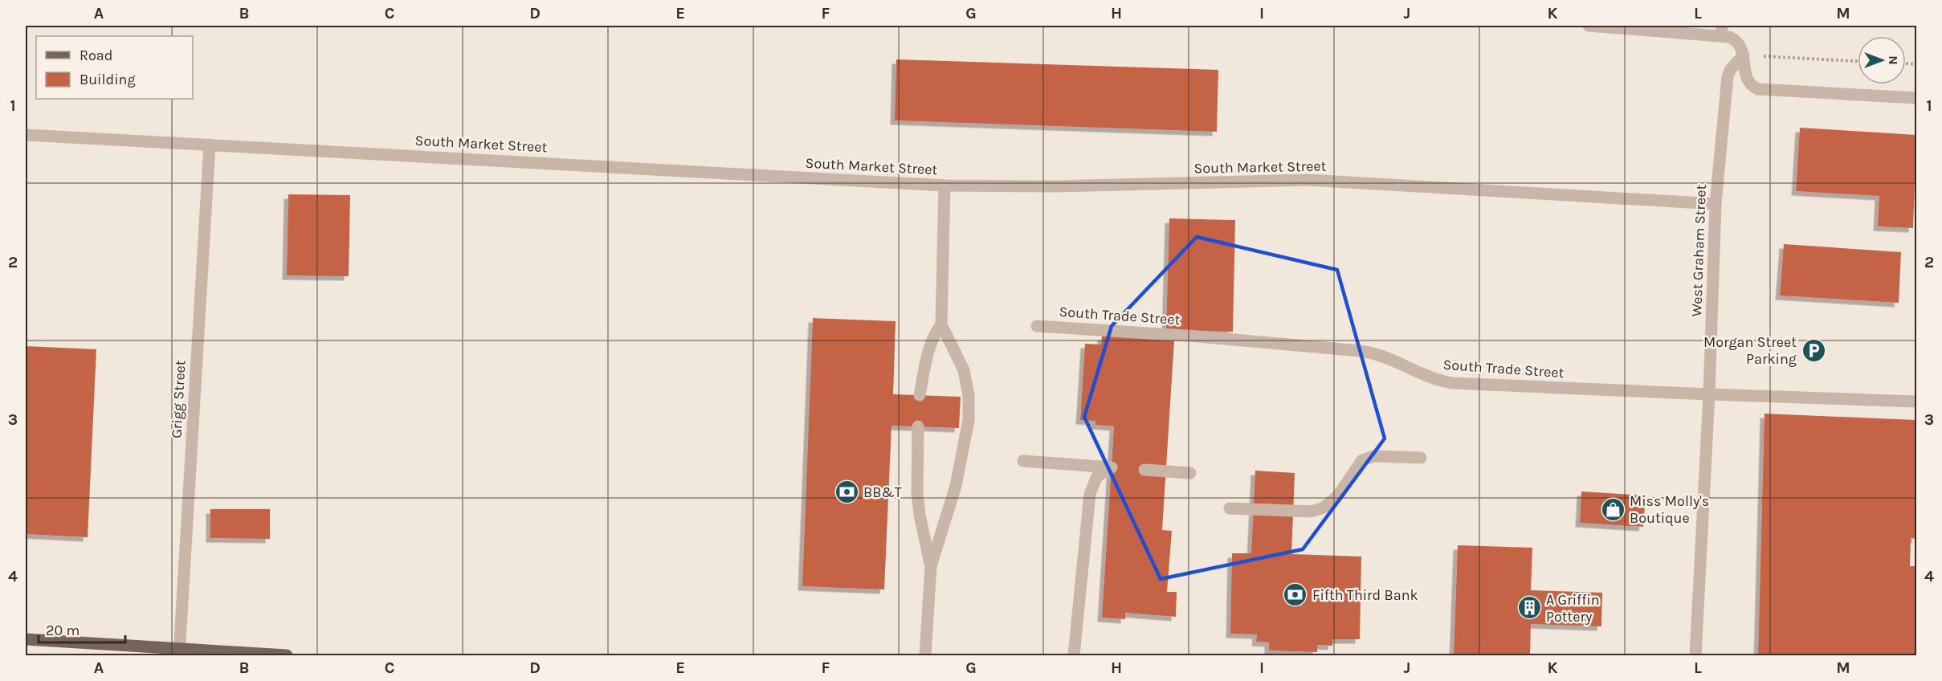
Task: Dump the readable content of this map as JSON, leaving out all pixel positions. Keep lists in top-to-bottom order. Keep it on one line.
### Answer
{"streets":{"street":["South Market Street","West Graham Street","South Trade Street","Grigg Street"]},"crossings":[["South Market Street","West Graham Street"],["South Market Street","Grigg Street"],["West Graham Street","South Trade Street"]],"places":{"parking":["Morgan Street Parking"],"bank":["BB&T","Fifth Third Bank"],"shop":["Miss Molly's Boutique"],"building":["A Griffin Pottery"]},"legend":["Road","Building"],"scale_bar":"20 m","north":"right","grid":{"columns":["A","B","C","D","E","F","G","H","I","J","K","L","M"],"rows":["1","2","3","4"]}}
